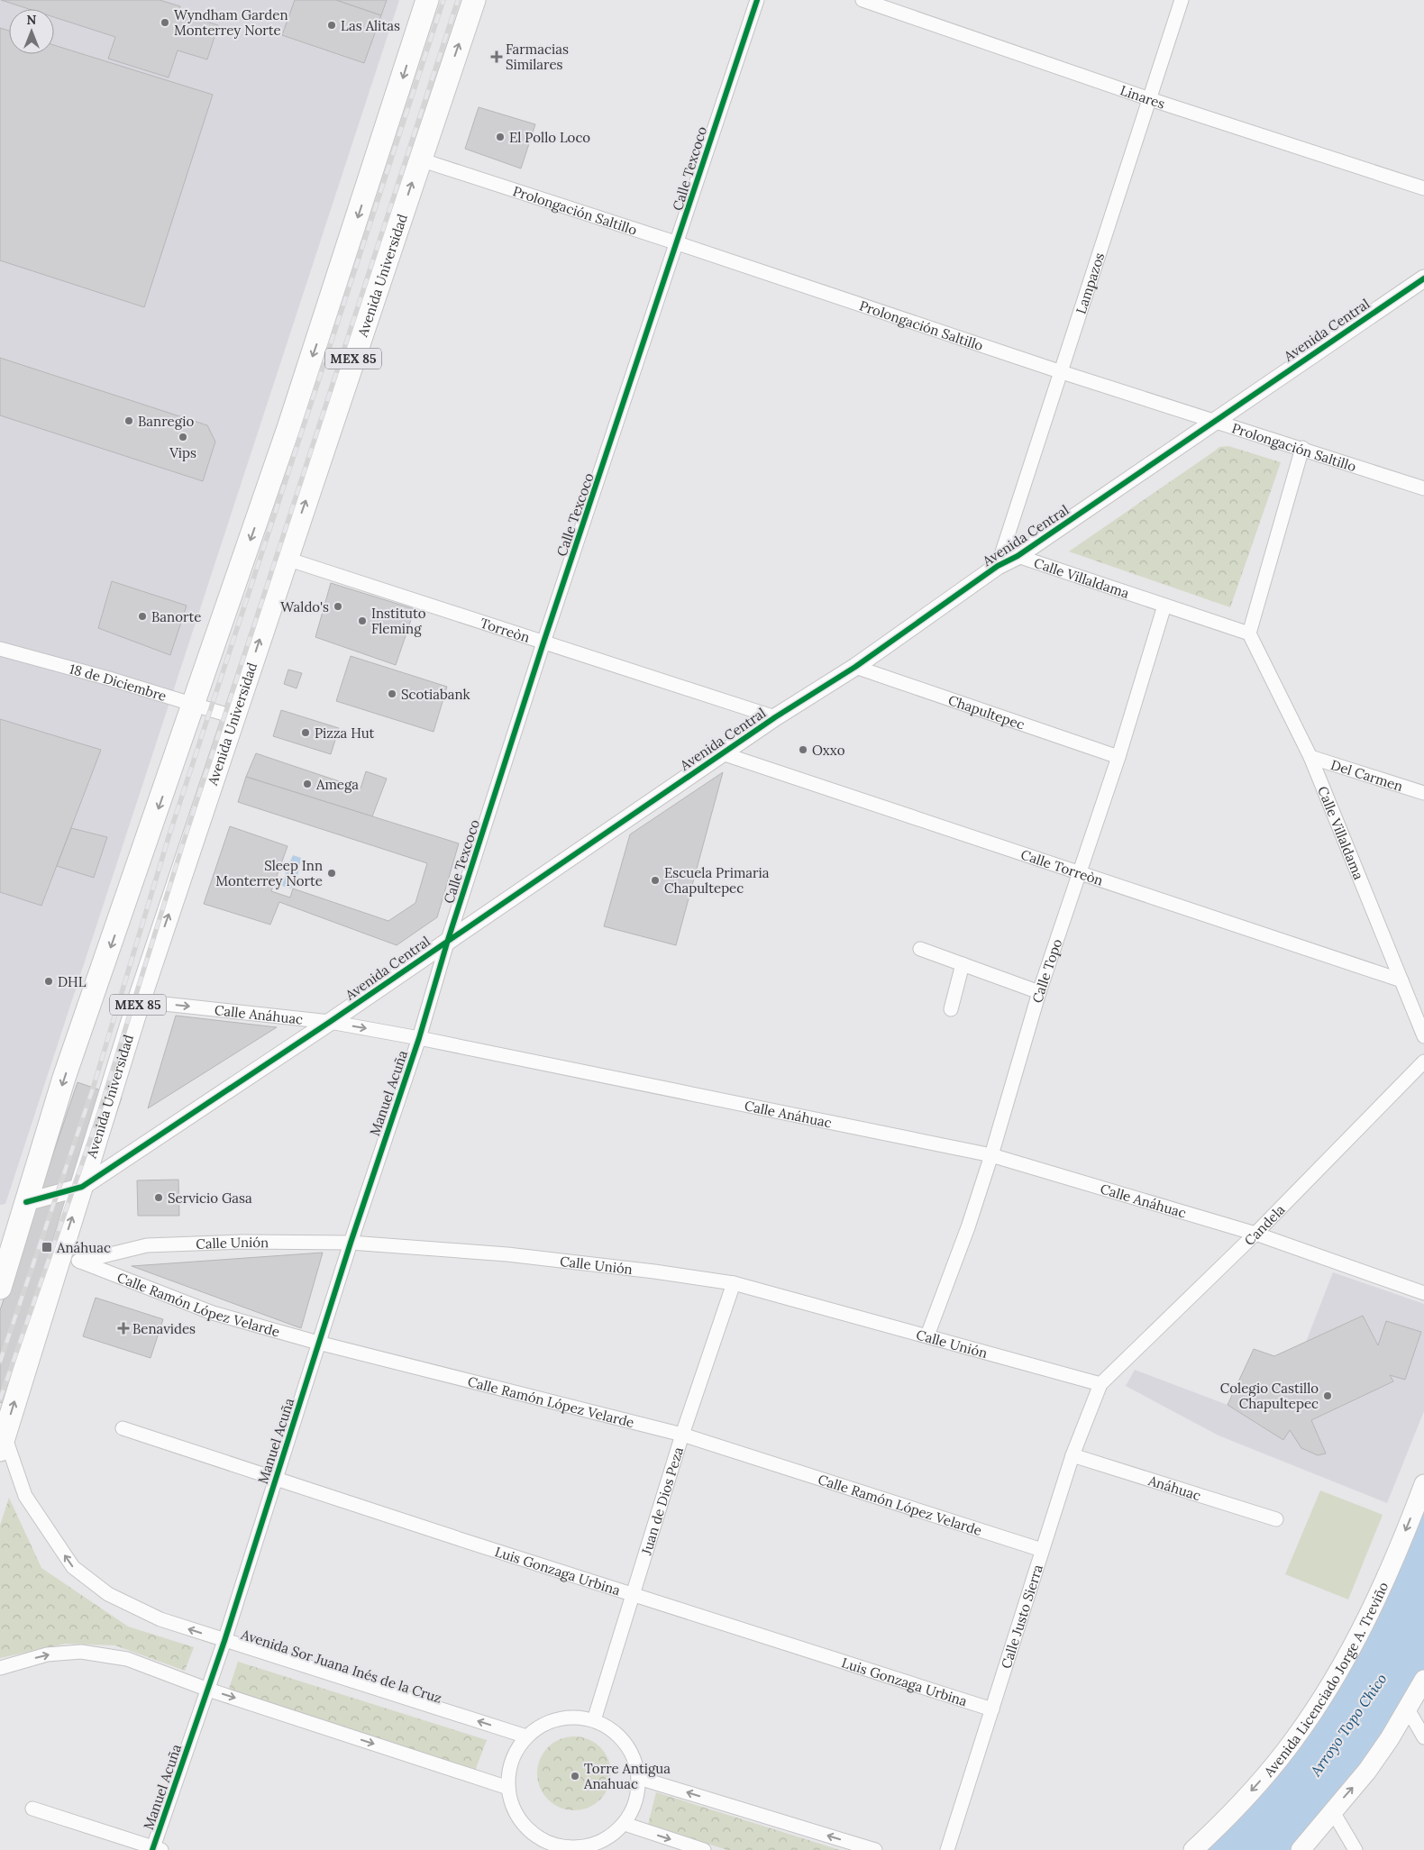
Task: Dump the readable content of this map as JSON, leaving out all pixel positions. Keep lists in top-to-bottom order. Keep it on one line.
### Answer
{"streets":{"highway":["Avenida Universidad","MEX 85"],"main road":["Avenida Licenciado Jorge A. Treviño"],"street":["Linares","Calle Texcoco","Prolongación Saltillo","Lampazos","Avenida Central","Calle Villaldama","Torreòn","18 de Diciembre","Chapultepec","Del Carmen","Calle Torreòn","Calle Topo","Calle Anáhuac","Manuel Acuña","Candela","Calle Unión","Calle Ramón López Velarde","Anáhuac","Juan de Dios Peza","Luis Gonzaga Urbina","Calle Justo Sierra","Avenida Sor Juana Inés de la Cruz"]},"crossings":[["Linares","Lampazos"],["Calle Texcoco","Prolongación Saltillo"],["Calle Texcoco","Avenida Central"],["Calle Texcoco","Torreòn"],["Calle Texcoco","Calle Anáhuac"],["Calle Texcoco","Manuel Acuña"],["Prolongación Saltillo","Avenida Universidad"],["Prolongación Saltillo","Lampazos"],["Prolongación Saltillo","Avenida Central"],["Avenida Universidad","Avenida Central"],["Avenida Universidad","Torreòn"],["Avenida Universidad","18 de Diciembre"],["Avenida Universidad","Calle Anáhuac"],["Avenida Universidad","Calle Unión"],["Avenida Universidad","Calle Ramón López Velarde"],["Avenida Universidad","Avenida Sor Juana Inés de la Cruz"],["Lampazos","Avenida Central"],["Avenida Central","MEX 85"],["Avenida Central","Calle Villaldama"],["Avenida Central","Torreòn"],["Avenida Central","Chapultepec"],["Avenida Central","Calle Torreòn"],["Avenida Central","Calle Anáhuac"],["MEX 85","18 de Diciembre"],["Calle Villaldama","Del Carmen"],["Calle Villaldama","Calle Torreòn"],["Calle Villaldama","Calle Topo"],["Chapultepec","Calle Topo"],["Calle Torreòn","Calle Topo"],["Calle Topo","Calle Anáhuac"],["Calle Topo","Calle Unión"],["Calle Anáhuac","Manuel Acuña"],["Calle Anáhuac","Candela"],["Manuel Acuña","Calle Unión"],["Manuel Acuña","Calle Ramón López Velarde"],["Manuel Acuña","Luis Gonzaga Urbina"],["Manuel Acuña","Avenida Sor Juana Inés de la Cruz"],["Candela","Calle Unión"],["Candela","Calle Justo Sierra"],["Calle Unión","Calle Ramón López Velarde"],["Calle Unión","Juan de Dios Peza"],["Calle Unión","Calle Justo Sierra"],["Calle Ramón López Velarde","Juan de Dios Peza"],["Calle Ramón López Velarde","Calle Justo Sierra"],["Anáhuac","Calle Justo Sierra"],["Juan de Dios Peza","Luis Gonzaga Urbina"],["Juan de Dios Peza","Avenida Sor Juana Inés de la Cruz"],["Luis Gonzaga Urbina","Calle Justo Sierra"]],"water":["Arroyo Topo Chico"],"places":{"other":["Wyndham Garden Monterrey Norte","Las Alitas","El Pollo Loco","Banregio","Vips","Waldo's","Banorte","Instituto Fleming","Scotiabank","Pizza Hut","Oxxo","Amega","Sleep Inn Monterrey Norte","Escuela Primaria Chapultepec","DHL","Servicio Gasa","Colegio Castillo Chapultepec","Torre Antigua Anahuac"],"health":["Farmacias Similares","Benavides"],"transit":["Anáhuac"]},"north":"top"}
